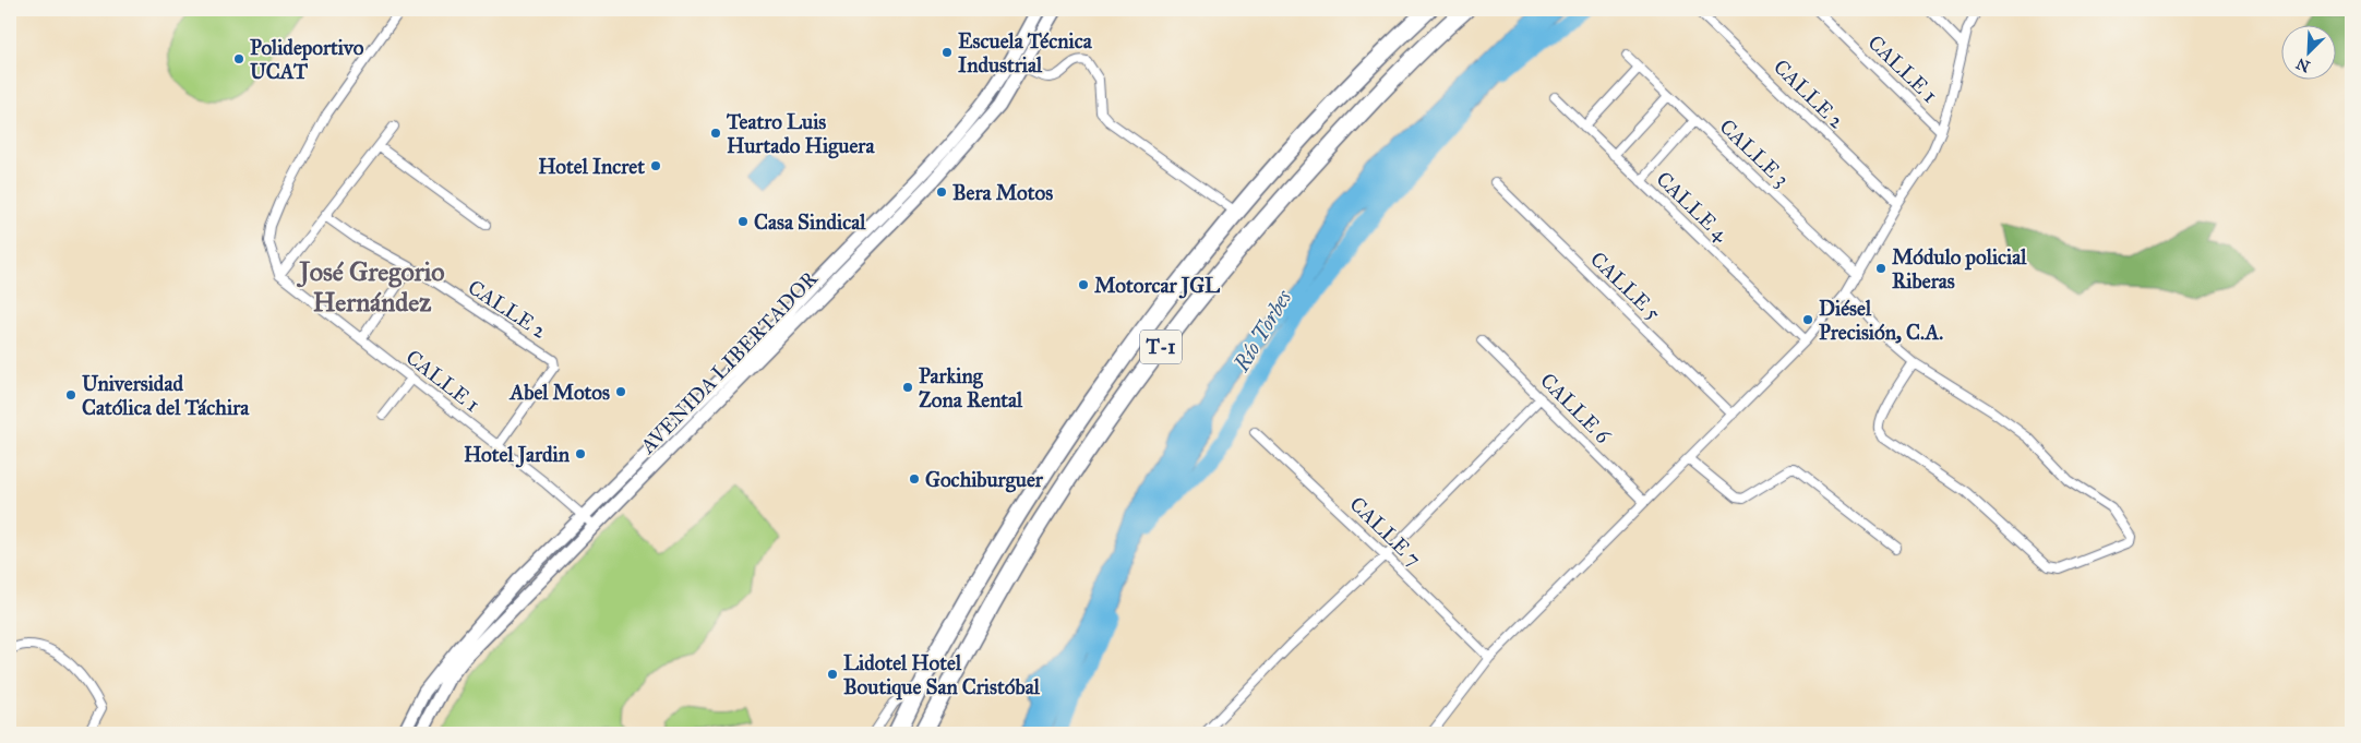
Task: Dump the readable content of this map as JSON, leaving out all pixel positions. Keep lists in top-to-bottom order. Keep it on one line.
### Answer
{"streets":{"highway":["T-1"],"main road":["AVENIDA LIBERTADOR"],"street":["CALLE 1","CALLE 2","CALLE 3","CALLE 4","CALLE 5","CALLE 6","CALLE 7"]},"crossings":[["CALLE 1","CALLE 2"],["CALLE 1","AVENIDA LIBERTADOR"]],"districts":["José Gregorio Hernández"],"water":["Río Torbes"],"places":["Escuela Técnica Industrial","Polideportivo UCAT","Teatro Luis Hurtado Higuera","Hotel Incret","Bera Motos","Casa Sindical","Módulo policial Riberas","Motorcar JGL","Diésel Precisión, C.A.","Parking Zona Rental","Abel Motos","Universidad Católica del Táchira","Hotel Jardin","Gochiburguer","Lidotel Hotel Boutique San Cristóbal"],"north":"bottom left"}
